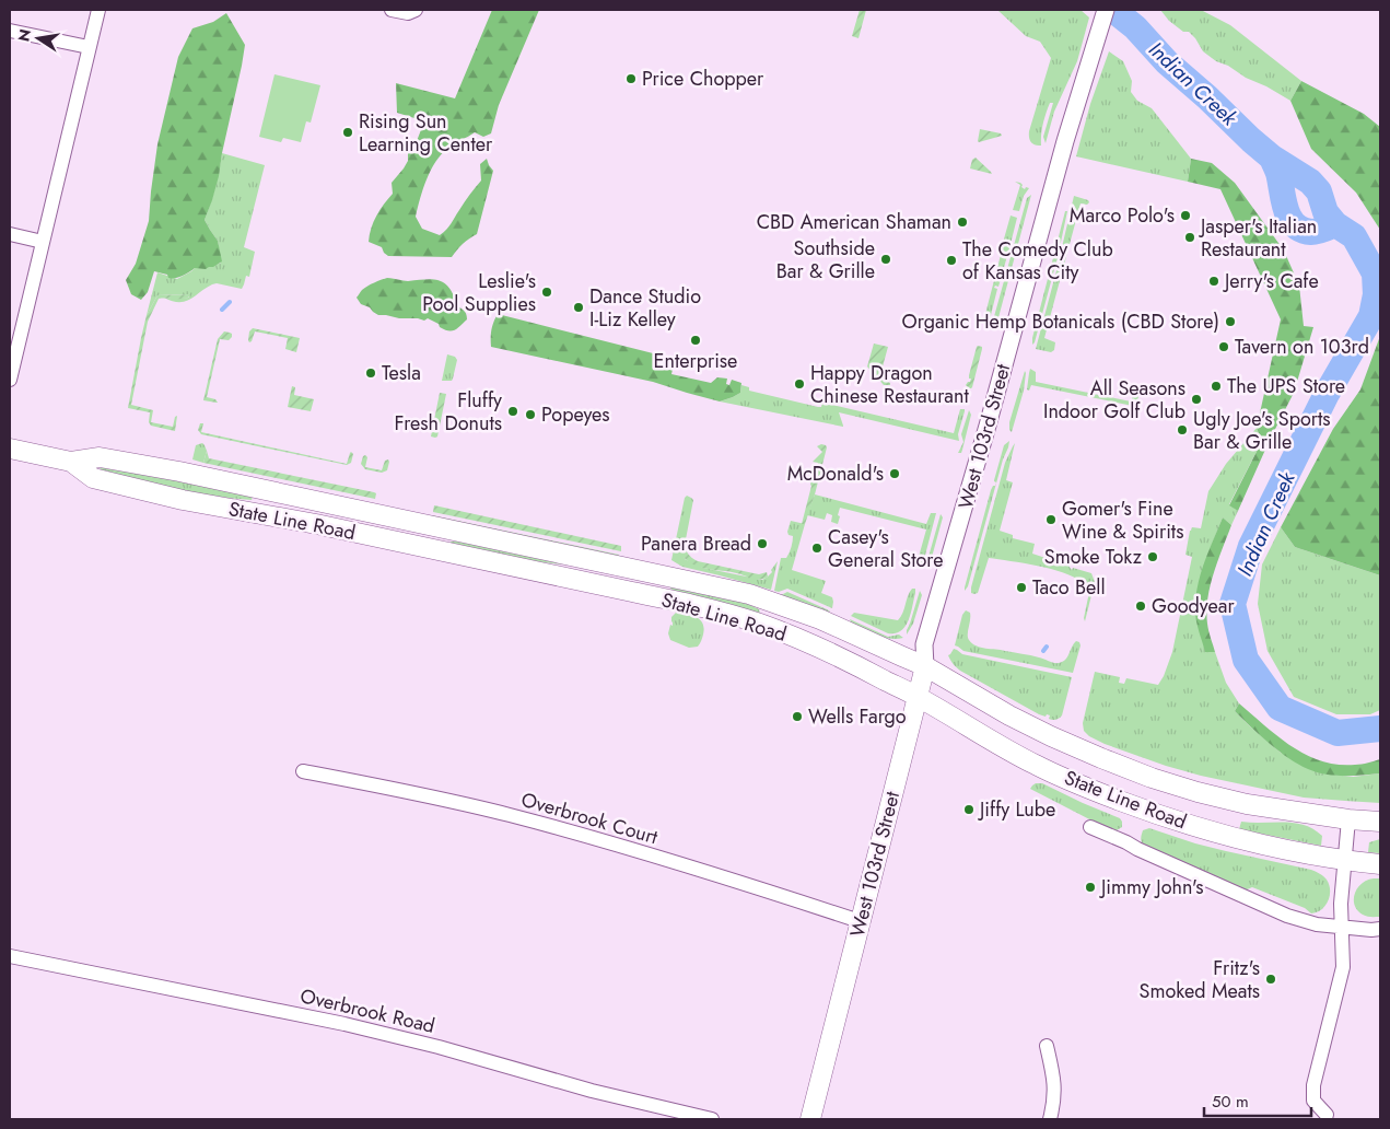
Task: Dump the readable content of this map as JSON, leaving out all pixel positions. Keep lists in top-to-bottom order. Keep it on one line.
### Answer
{"streets":{"main road":["West 103rd Street","State Line Road"],"street":["Overbrook Court","Overbrook Road"]},"crossings":[["West 103rd Street","State Line Road"],["West 103rd Street","Overbrook Court"]],"water":["Indian Creek"],"places":["Price Chopper","Rising Sun Learning Center","Marco Polo's","CBD American Shaman","Jasper's Italian Restaurant","Southside Bar & Grille","The Comedy Club of Kansas City","Jerry's Cafe","Leslie's Pool Supplies","Dance Studio I-Liz Kelley","Organic Hemp Botanicals (CBD Store)","Enterprise","Tavern on 103rd","Tesla","Happy Dragon Chinese Restaurant","The UPS Store","All Seasons Indoor Golf Club","Fluffy Fresh Donuts","Popeyes","Ugly Joe's Sports Bar & Grille","McDonald's","Gomer's Fine Wine & Spirits","Panera Bread","Casey's General Store","Smoke Tokz","Taco Bell","Goodyear","Wells Fargo","Jiffy Lube","Jimmy John's","Fritz's Smoked Meats"],"scale_bar":"50 m","north":"left"}
